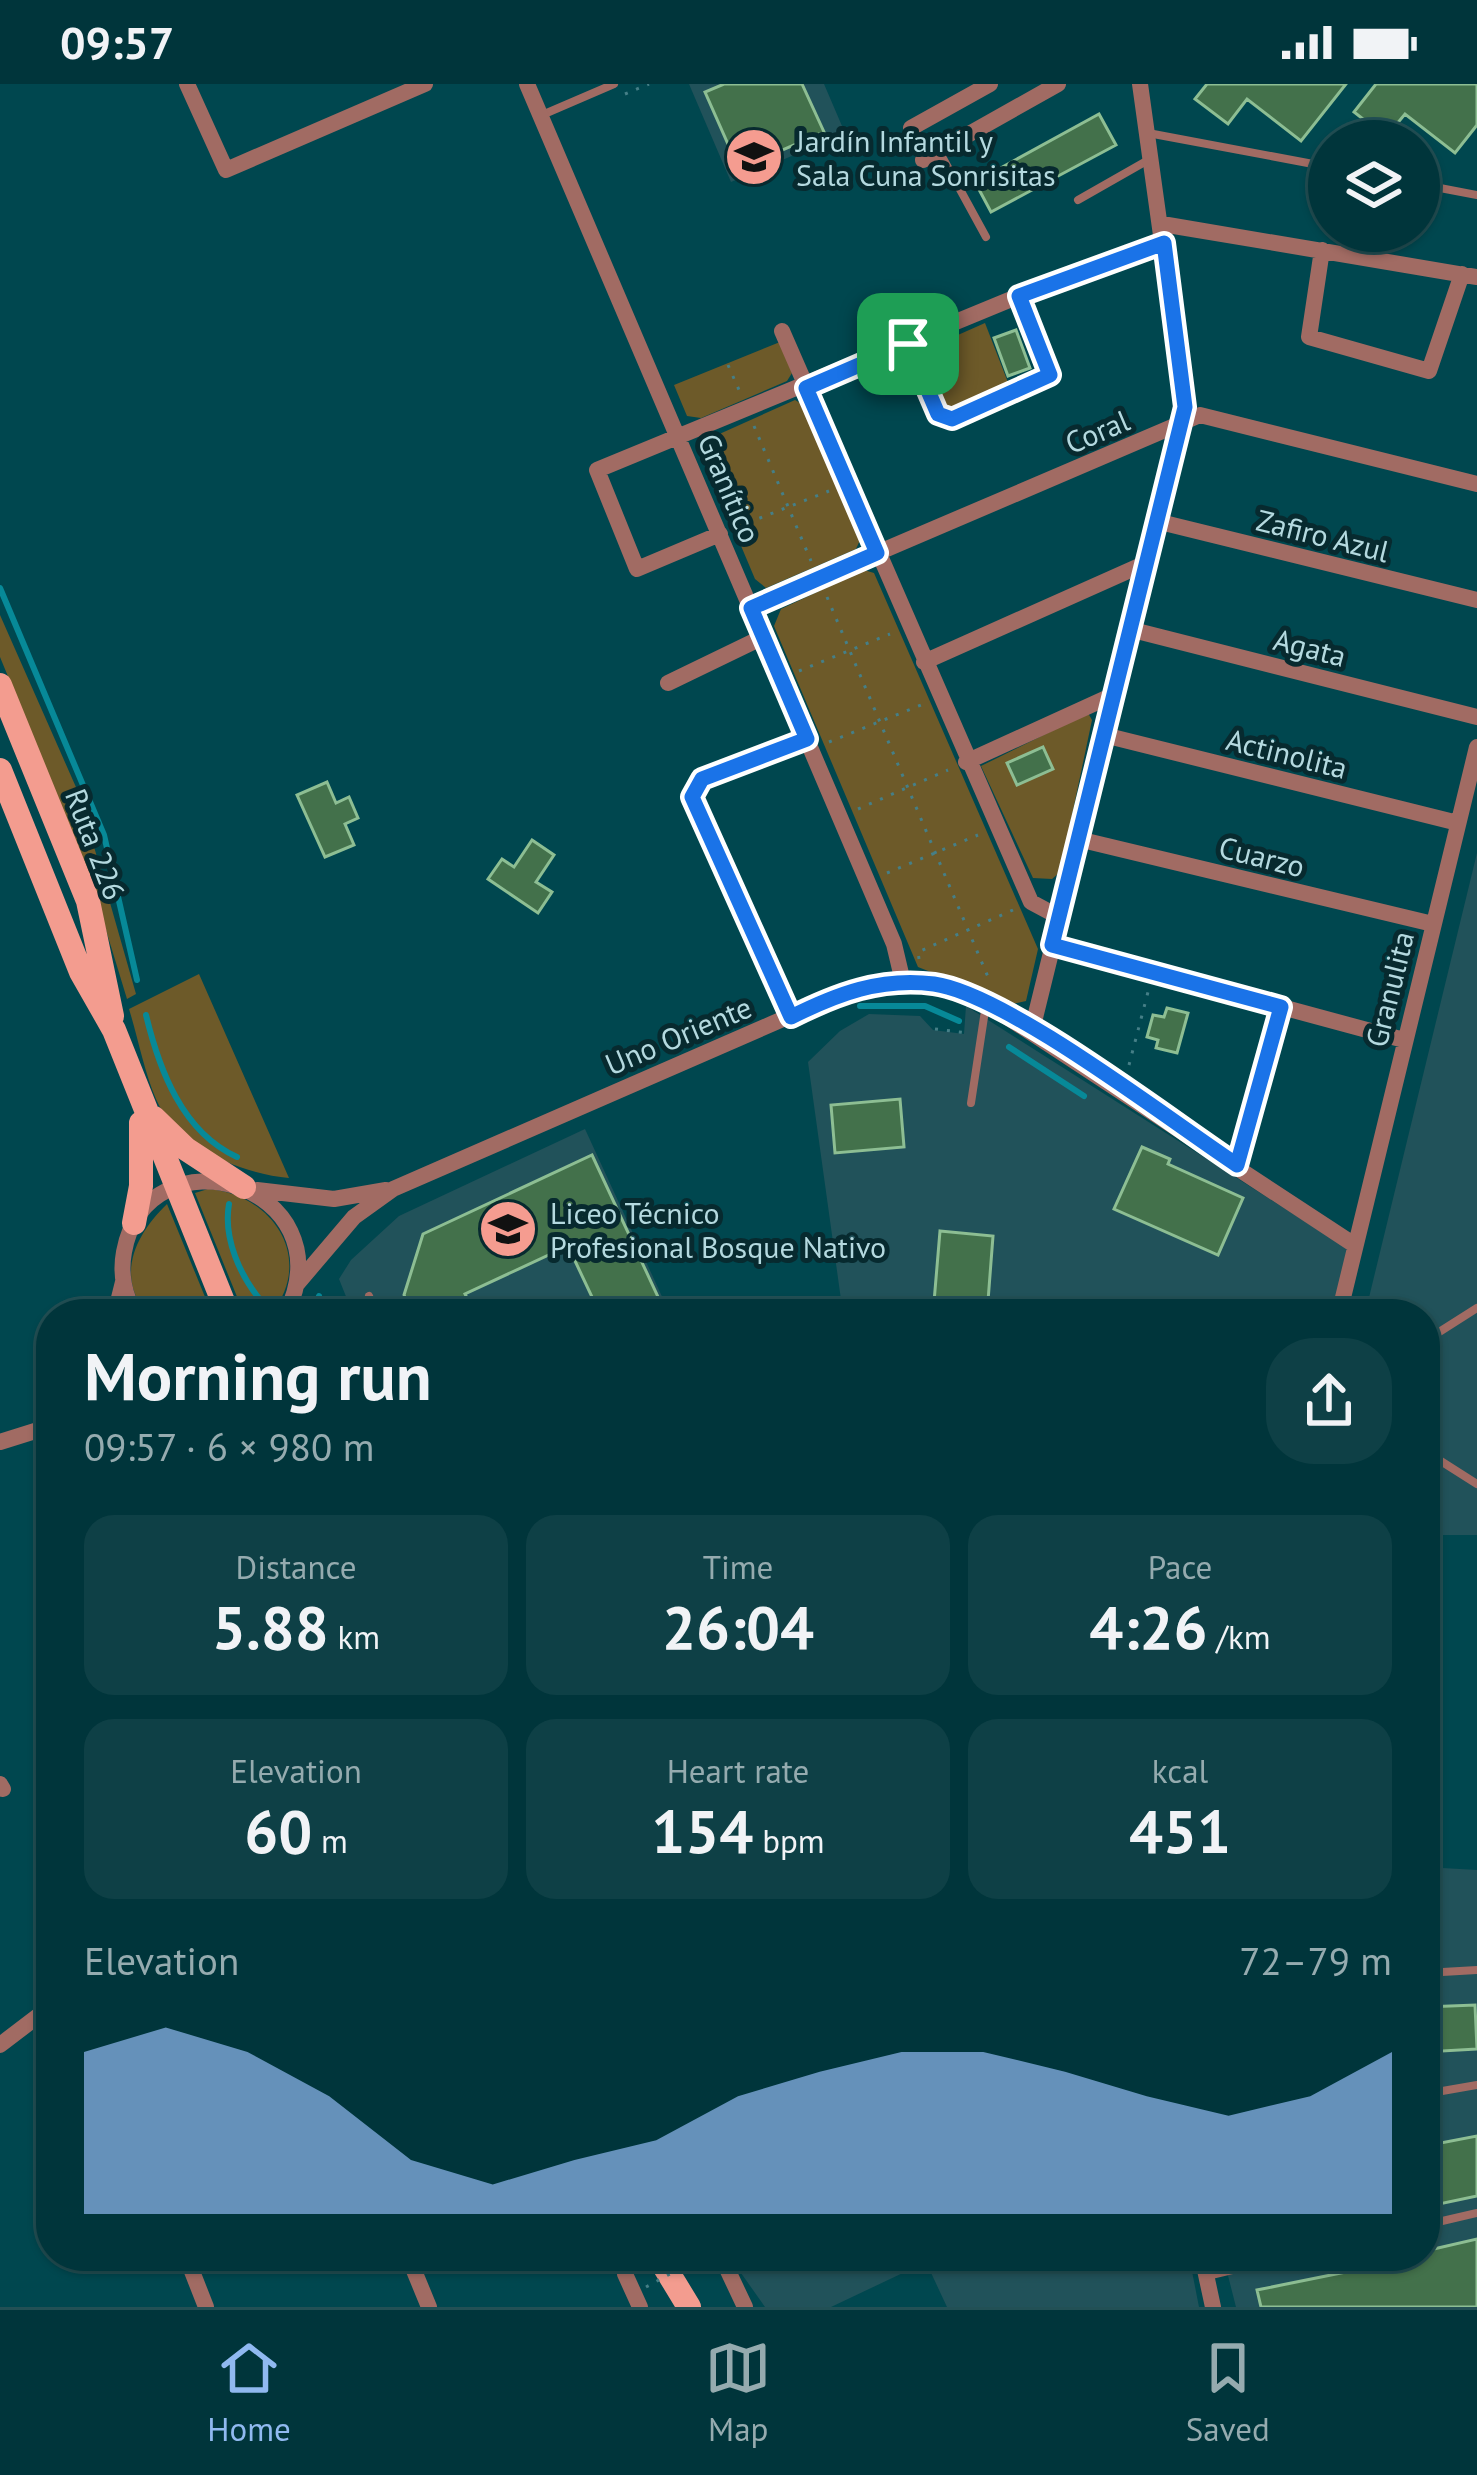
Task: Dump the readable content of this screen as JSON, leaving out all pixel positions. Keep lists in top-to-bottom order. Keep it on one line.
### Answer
{"streets":{"main road":["Ruta 226"],"street":["Coral","Granítico","Zafiro Azul","Agata","Actinolita","Cuarzo","Granulita","Uno Oriente"]},"crossings":[["Coral","Granítico"],["Granítico","Uno Oriente"],["Actinolita","Granulita"],["Ruta 226","Uno Oriente"],["Cuarzo","Granulita"],["Granulita","Uno Oriente"]],"places":{"school or university":["Jardín Infantil y Sala Cuna Sonrisitas","Liceo Técnico Profesional Bosque Nativo"]},"page":{"status":"09:57","heading":["Morning run","09:57 · 6 × 980 m"],"stats":[["Distance","5.88 km"],["Time","26:04"],["Pace","4:26 /km"],["Elevation","60 m"],["Heart rate","154 bpm"],["kcal","451"]],"chart":["Elevation","72–79 m"],"tabs":["Home","Map","Saved"]}}
